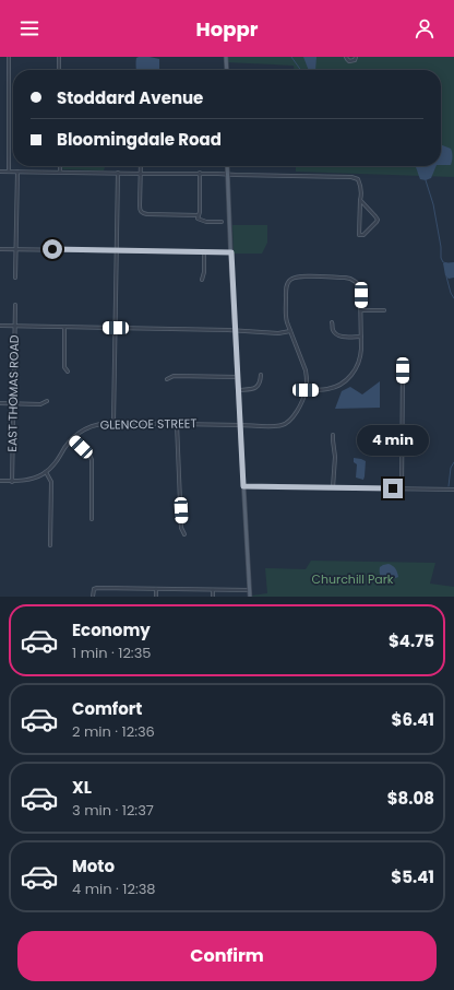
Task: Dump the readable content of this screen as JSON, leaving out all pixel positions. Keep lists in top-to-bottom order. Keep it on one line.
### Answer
{"streets":{"street":["EAST THOMAS ROAD","GLENCOE STREET"]},"crossings":[["EAST THOMAS ROAD","GLENCOE STREET"]],"parks":["Churchill Park"],"page":{"header":"Hoppr","banner":["Stoddard Avenue","Bloomingdale Road"],"bubble":"4 min","list":[{"name":"Economy","note":"1 min · 12:35","value":"$4.75"},{"name":"Comfort","note":"2 min · 12:36","value":"$6.41"},{"name":"XL","note":"3 min · 12:37","value":"$8.08"},{"name":"Moto","note":"4 min · 12:38","value":"$5.41"}],"buttons":"Confirm"}}
